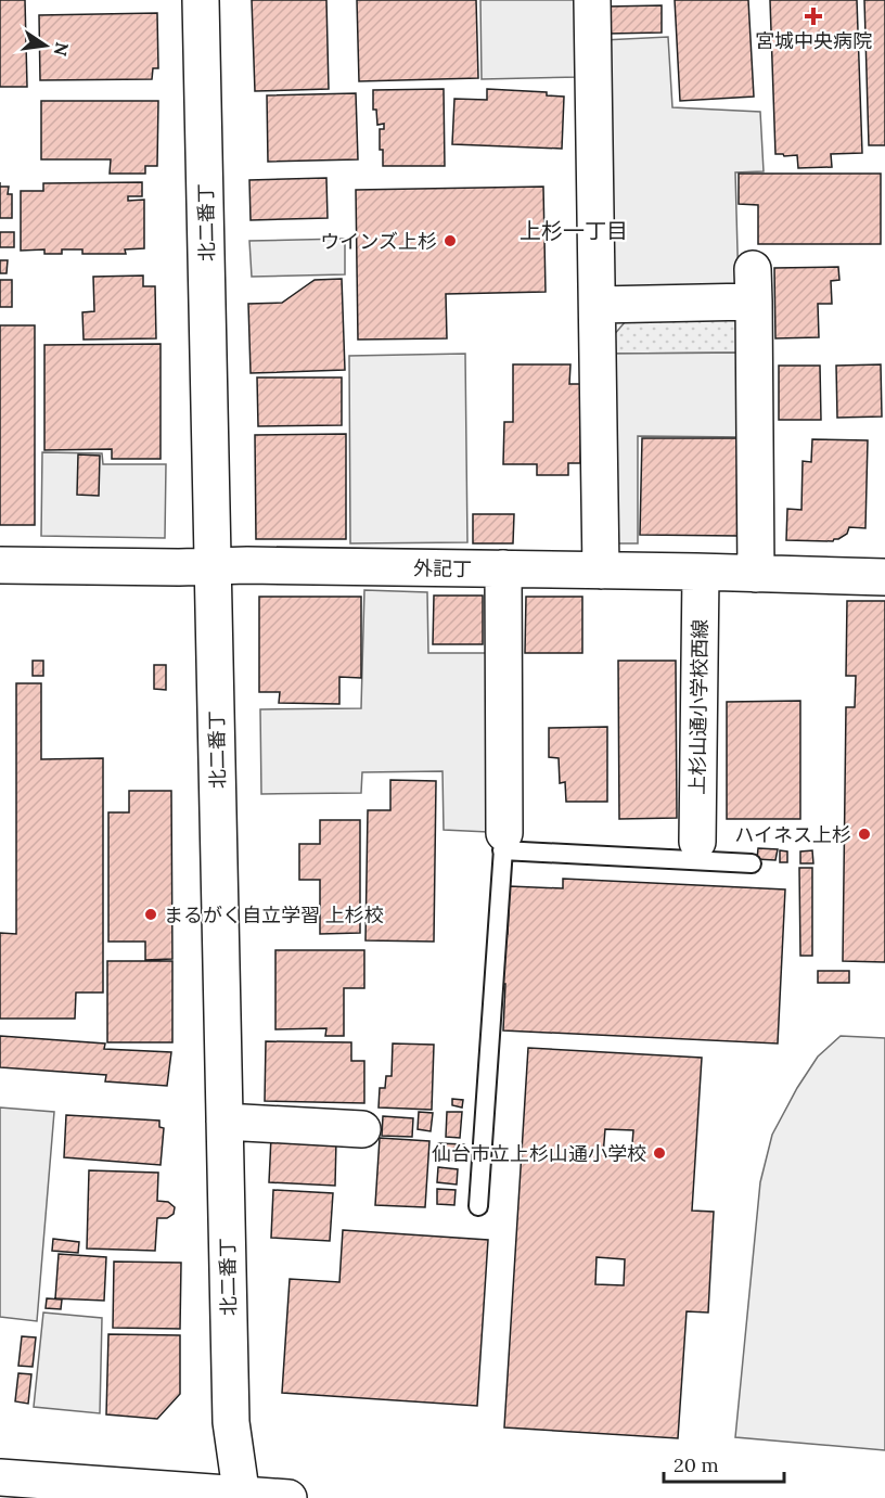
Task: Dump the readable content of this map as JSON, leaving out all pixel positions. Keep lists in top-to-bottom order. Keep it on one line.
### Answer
{"streets":{"street":["北二番丁","外記丁","上杉山通小学校西線"]},"crossings":[["北二番丁","外記丁"],["外記丁","上杉山通小学校西線"]],"districts":["上杉一丁目"],"places":{"health":["宮城中央病院"],"other":["ウインズ上杉","ハイネス上杉","まるがく自立学習 上杉校","仙台市立上杉山通小学校"]},"scale_bar":"20 m","north":"right"}
